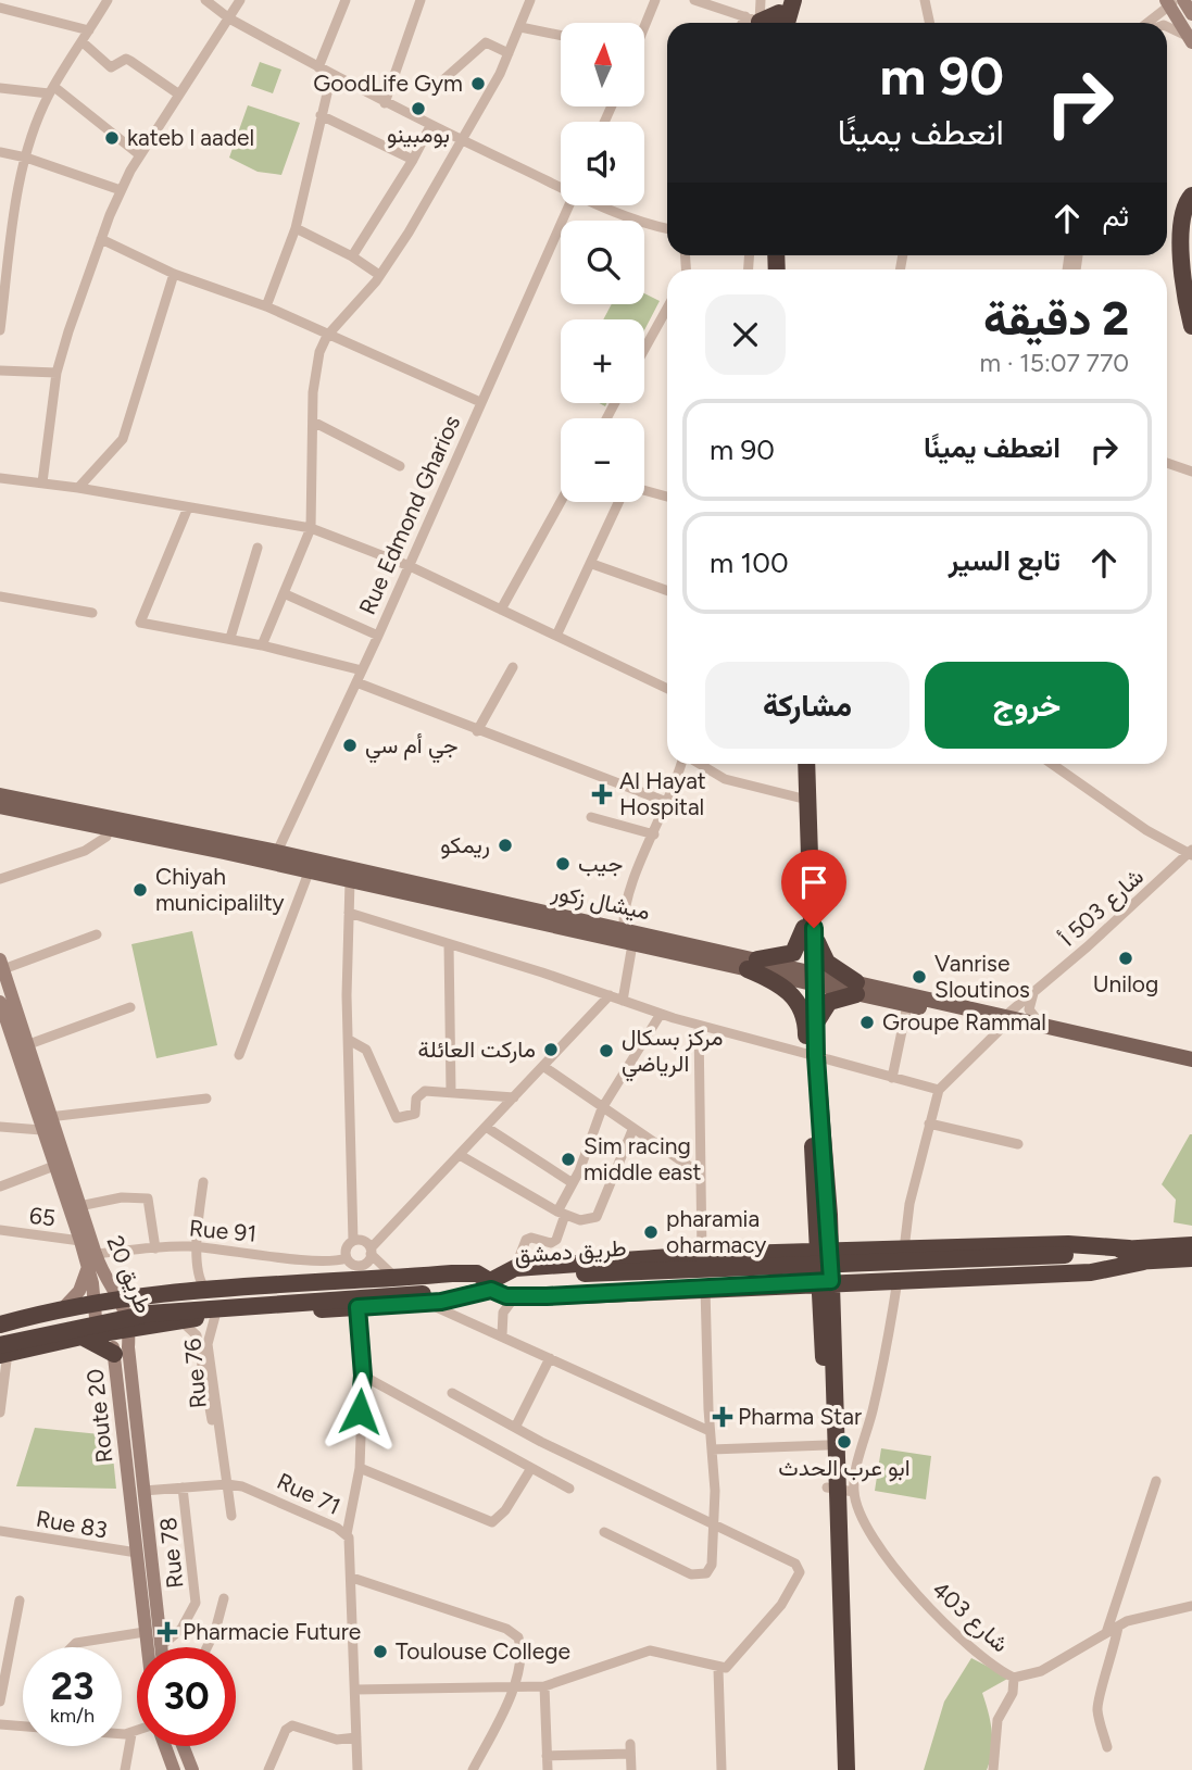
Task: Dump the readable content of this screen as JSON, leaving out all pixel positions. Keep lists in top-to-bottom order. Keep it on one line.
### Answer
{"streets":{"highway":["طريق دمشق"],"main road":["ميشال زكور","طريق 20","Route 20"],"street":["Rue Edmond Gharios","شارع 503 أ","65","Rue 91","Rue 76","Rue 71","Rue 83","Rue 78","شارع 403"]},"crossings":[["Rue Edmond Gharios","ميشال زكور"],["ميشال زكور","شارع 503 أ"],["Rue 91","طريق 20"],["طريق 20","Route 20"],["طريق 20","Rue 71"],["طريق 20","Rue 78"],["Rue 76","Rue 71"],["Route 20","Rue 83"],["Rue 71","Rue 78"]],"places":{"other":["GoodLife Gym","بومبينو","kateb l aadel","جي أم سي","ريمكو","جيب","Chiyah municipalilty","Unilog","Vanrise Sloutinos","Groupe Rammal","ماركت العائلة","مركز بسكال الرياضي","Sim racing middle east","pharamia oharmacy","ابو عرب الحدث","Toulouse College"],"health":["Al Hayat Hospital","Pharma Star","Pharmacie Future"]},"north":"top","page":{"map_buttons":["+","−"],"turn":["90 m","انعطف يمينًا"],"then":"ثم","heading":["2 دقيقة","770 m · 15:07"],"list":[{"name":"انعطف يمينًا","value":"90 m"},{"name":"تابع السير","value":"100 m"}],"buttons":["خروج","مشاركة"],"speed":"23 km/h","limit":"30"}}
